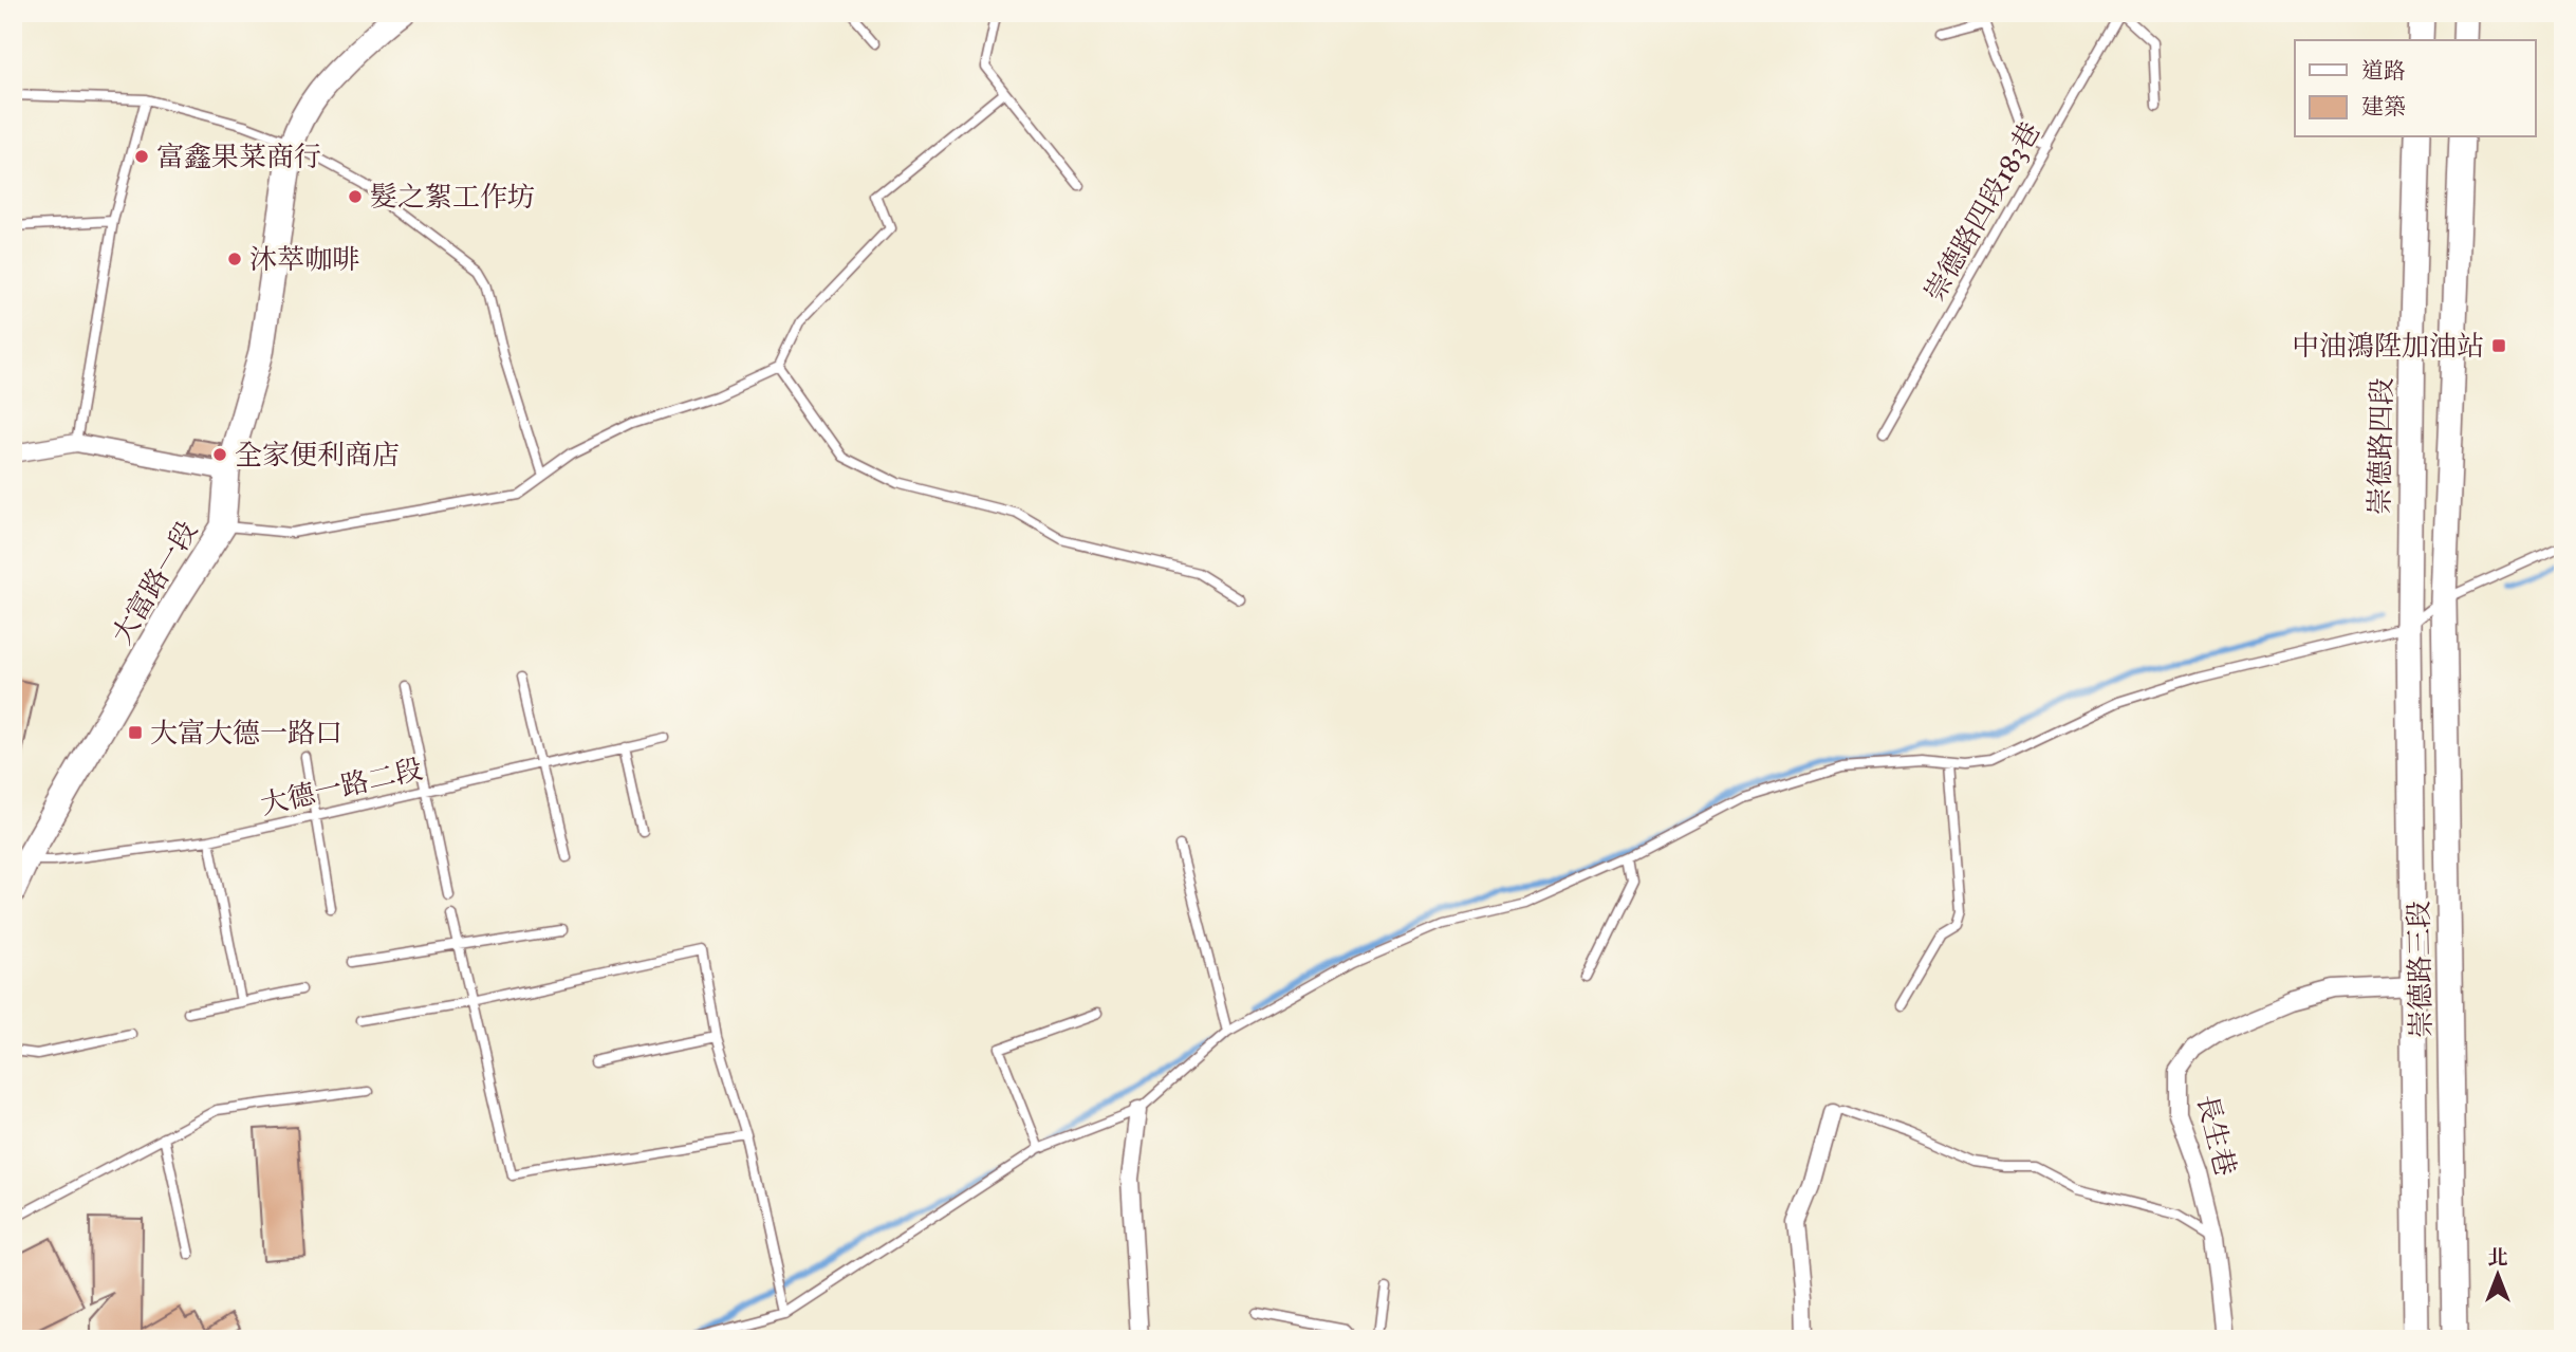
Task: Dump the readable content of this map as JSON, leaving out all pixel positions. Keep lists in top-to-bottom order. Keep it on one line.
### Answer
{"streets":{"street":["崇德路四段","大富路一段","崇德路三段","長生巷"],"lane":["崇德路四段183巷","大德一路二段"]},"crossings":[["崇德路四段","崇德路三段"],["大富路一段","大德一路二段"],["崇德路三段","長生巷"]],"places":{"other":["富鑫果菜商行","髮之絮工作坊","沐萃咖啡","全家便利商店"],"transit":["中油鴻陞加油站","大富大德一路口"]},"legend":["道路","建築"],"north":"top"}
